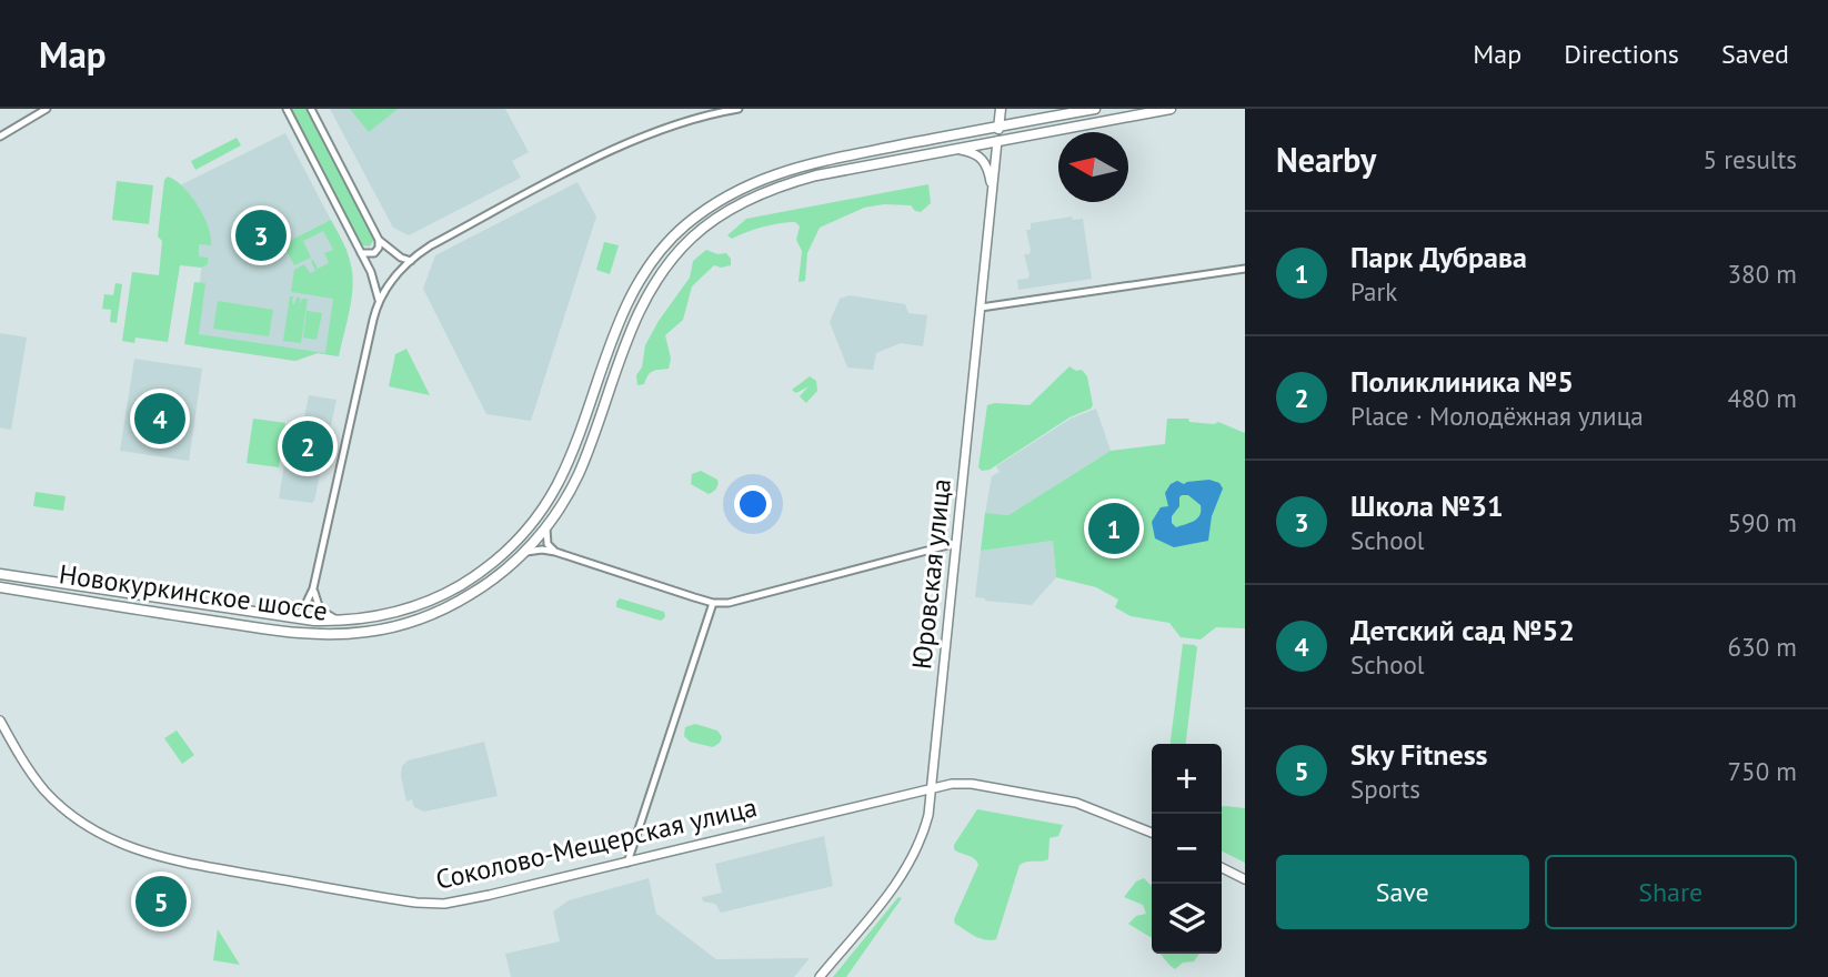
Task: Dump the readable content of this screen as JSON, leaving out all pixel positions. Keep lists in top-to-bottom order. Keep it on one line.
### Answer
{"streets":{"main road":["Новокуркинское шоссе"],"street":["Юровская улица","Соколово-Мещерская улица"]},"crossings":[["Юровская улица","Новокуркинское шоссе"],["Юровская улица","Соколово-Мещерская улица"]],"north":"left","page":{"header":"Map","nav":["Map","Directions","Saved"],"heading":["Nearby","5 results"],"pins":["3","4","2","1","5"],"list":[{"mark":"1","name":"Парк Дубрава","note":"Park","value":"380 m"},{"mark":"2","name":"Поликлиника №5","note":"Place · Молодёжная улица","value":"480 m"},{"mark":"3","name":"Школа №31","note":"School","value":"590 m"},{"mark":"4","name":"Детский сад №52","note":"School","value":"630 m"},{"mark":"5","name":"Sky Fitness","note":"Sports","value":"750 m"}],"map_buttons":["+","−"],"buttons":["Save","Share"]}}
